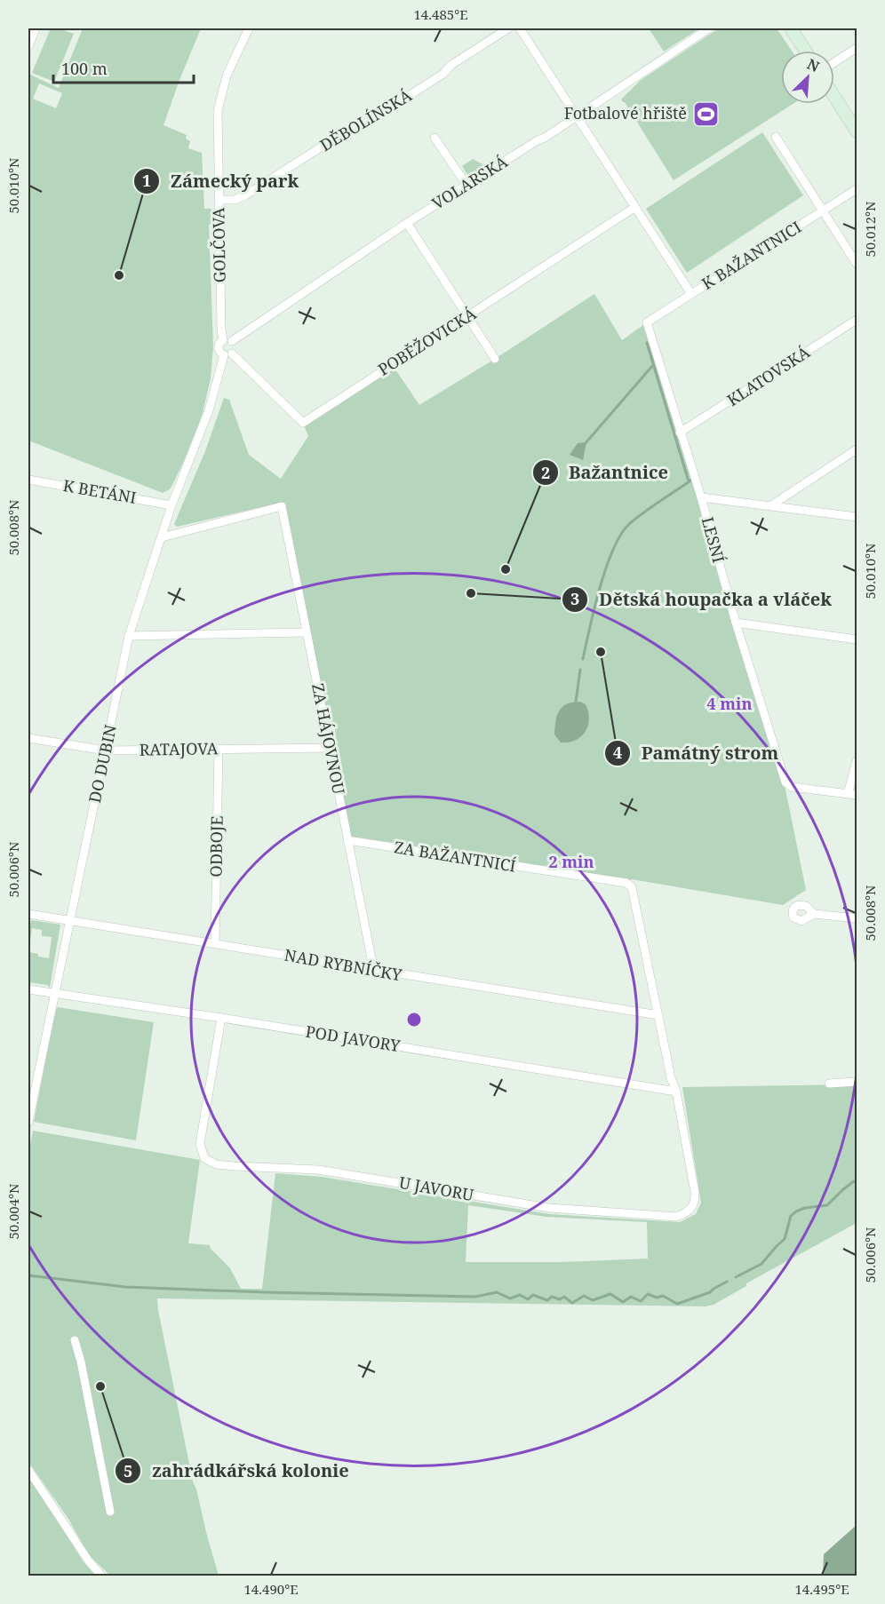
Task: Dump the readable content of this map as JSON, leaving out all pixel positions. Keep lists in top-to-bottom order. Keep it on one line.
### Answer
{"streets":{"street":["DĚBOLÍNSKÁ","VOLARSKÁ","GOLČOVA","K BAŽANTNICI","POBĚŽOVICKÁ","KLATOVSKÁ","K BETÁNI","LESNÍ","ZA HÁJOVNOU","RATAJOVA","DO DUBIN","ODBOJE","ZA BAŽANTNICÍ","NAD RYBNÍČKY","POD JAVORY","U JAVORU"]},"crossings":[["DĚBOLÍNSKÁ","GOLČOVA"],["VOLARSKÁ","GOLČOVA"],["VOLARSKÁ","POBĚŽOVICKÁ"],["GOLČOVA","POBĚŽOVICKÁ"],["K BAŽANTNICI","LESNÍ"],["KLATOVSKÁ","LESNÍ"],["K BETÁNI","DO DUBIN"],["ZA HÁJOVNOU","RATAJOVA"],["ZA HÁJOVNOU","DO DUBIN"],["ZA HÁJOVNOU","ZA BAŽANTNICÍ"],["ZA HÁJOVNOU","NAD RYBNÍČKY"],["RATAJOVA","DO DUBIN"],["RATAJOVA","ODBOJE"],["DO DUBIN","NAD RYBNÍČKY"],["DO DUBIN","POD JAVORY"],["ODBOJE","NAD RYBNÍČKY"],["ZA BAŽANTNICÍ","U JAVORU"],["NAD RYBNÍČKY","U JAVORU"],["POD JAVORY","U JAVORU"]],"places":{"sports":["Fotbalové hřiště"],"other":["Zámecký park","Bažantnice","Dětská houpačka a vláček","Památný strom","zahrádkářská kolonie"]},"scale_bar":"100 m","north":"top right","coordinates":["14.485°E","50.010°N","50.012°N","50.008°N","50.006°N","50.004°N","14.490°E","14.495°E"],"rings":["4 min","2 min"]}
